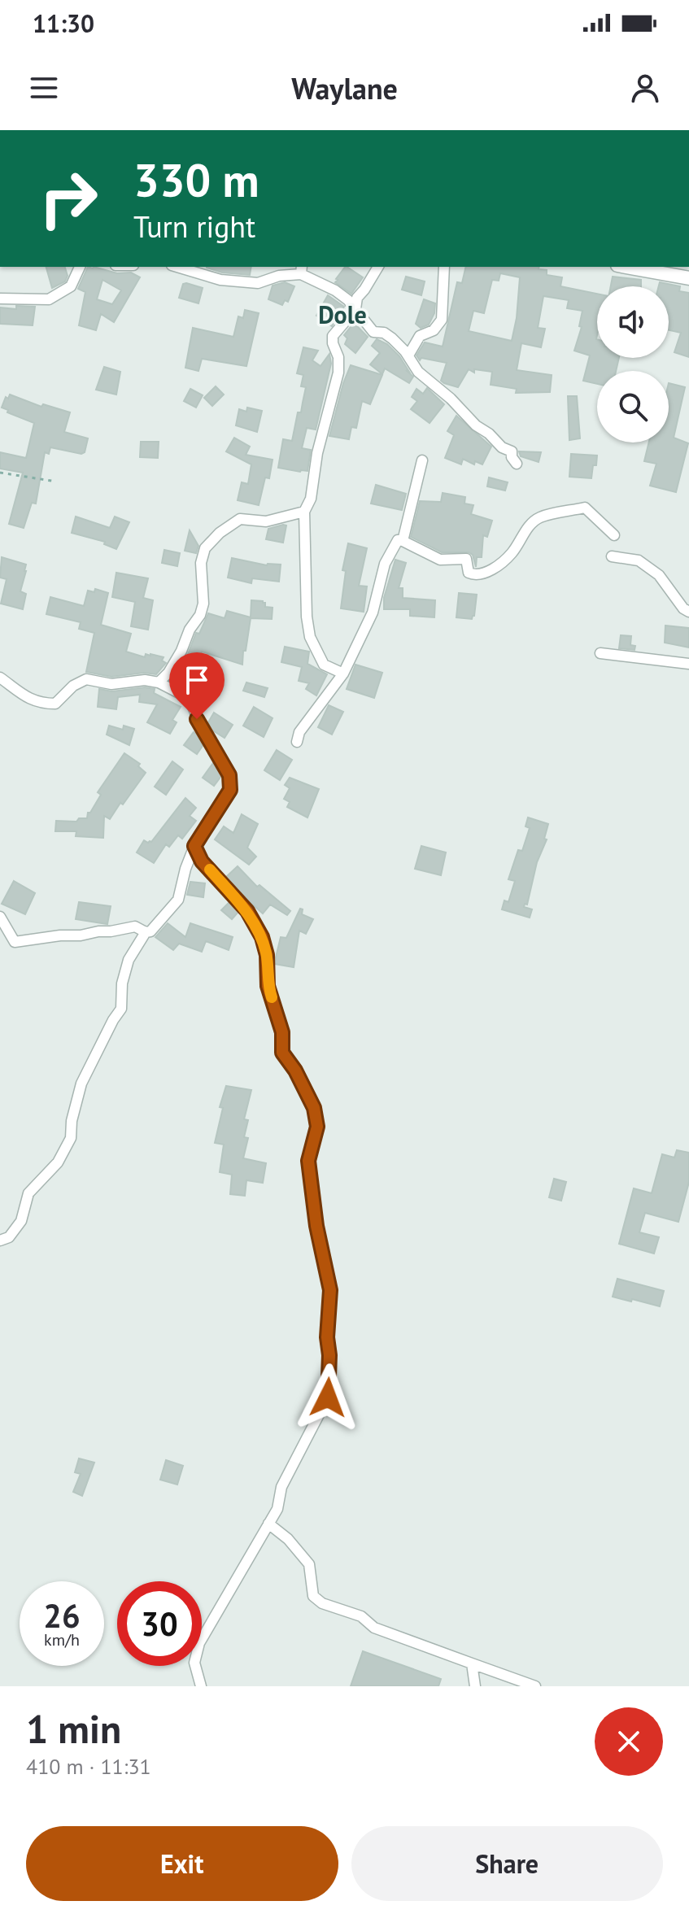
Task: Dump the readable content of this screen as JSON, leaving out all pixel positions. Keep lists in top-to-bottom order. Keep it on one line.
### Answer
{"districts":["Dole"],"page":{"status":"11:30","header":"Waylane","turn":["330 m","Turn right"],"speed":"26 km/h","limit":"30","heading":["1 min","410 m · 11:31"],"buttons":["Exit","Share"]}}
